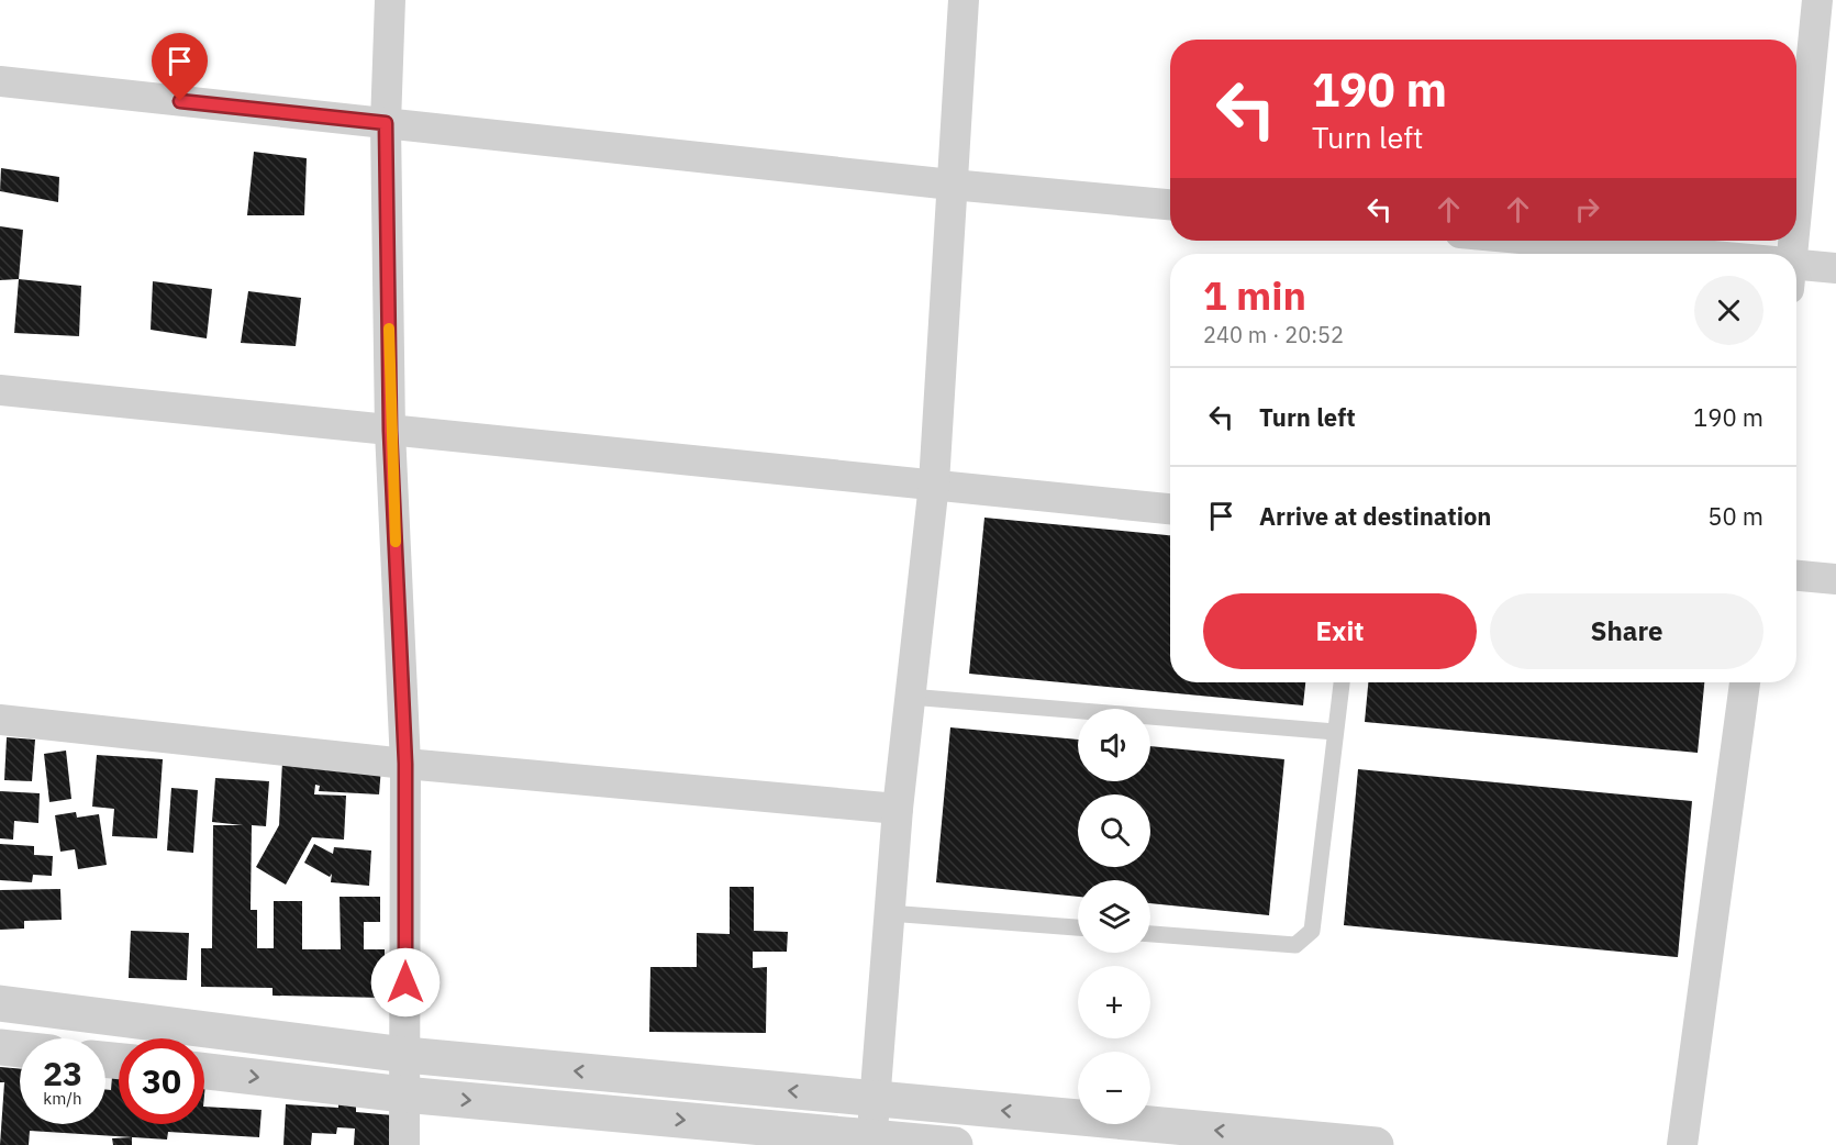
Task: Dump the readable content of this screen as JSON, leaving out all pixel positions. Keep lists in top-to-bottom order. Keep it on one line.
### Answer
{"page":{"turn":["190 m","Turn left"],"heading":["1 min","240 m · 20:52"],"list":[{"name":"Turn left","value":"190 m"},{"name":"Arrive at destination","value":"50 m"}],"buttons":["Exit","Share"],"map_buttons":["+","−"],"speed":"23 km/h","limit":"30"}}
